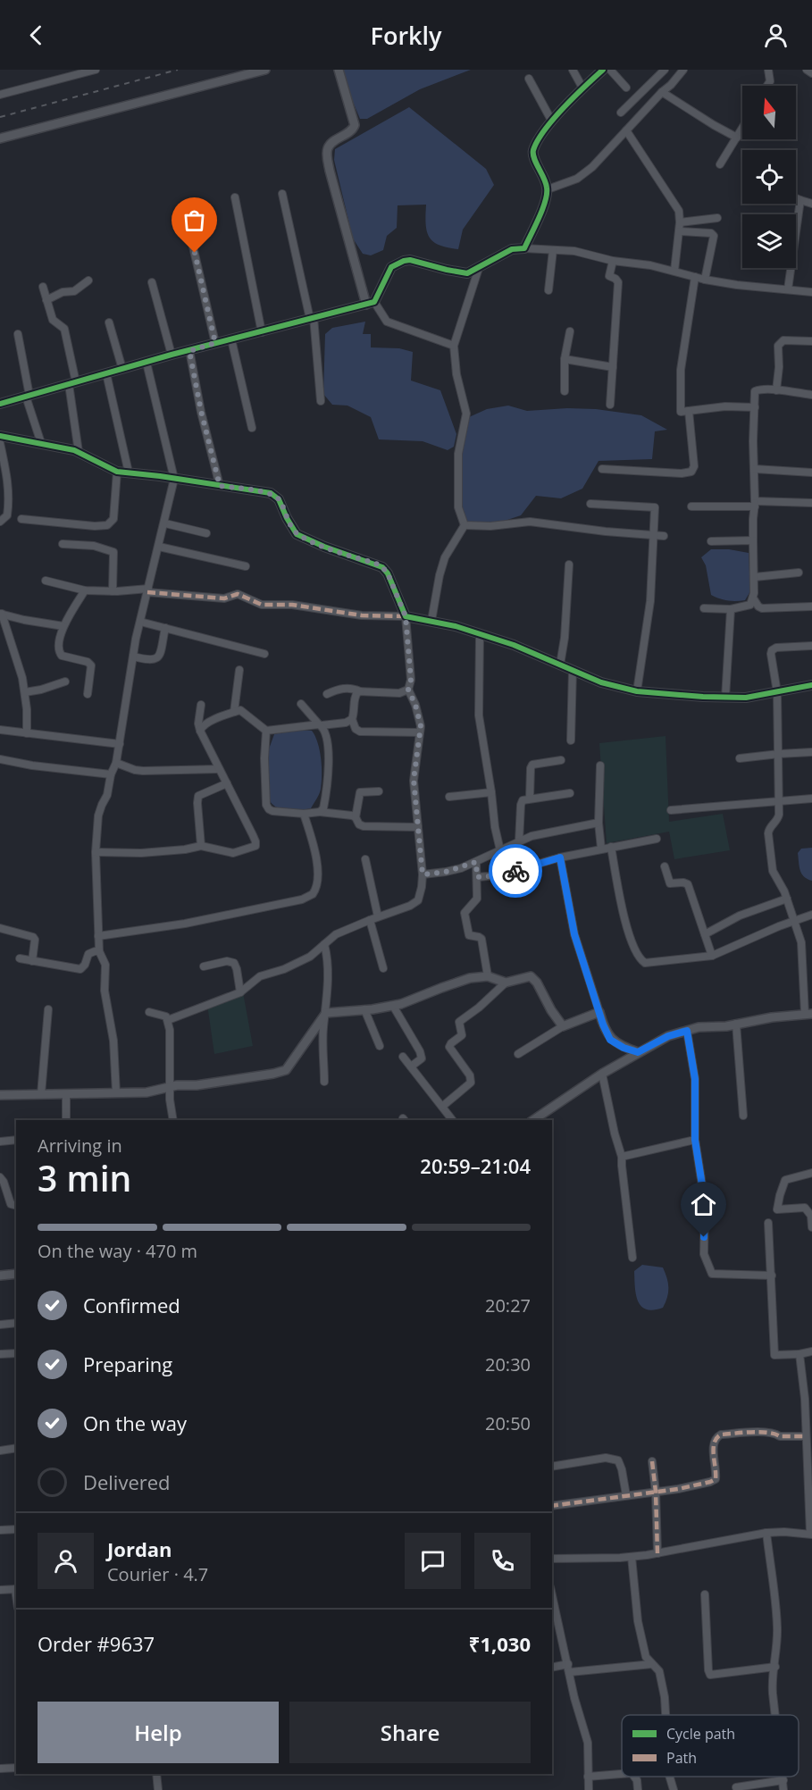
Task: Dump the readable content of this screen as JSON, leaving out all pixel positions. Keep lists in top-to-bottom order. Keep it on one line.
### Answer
{"legend":["Cycle path","Path"],"north":"top","page":{"header":"Forkly","heading":["3 min","Arriving in","20:59–21:04"],"panel":["Jordan","Courier · 4.7","Order #9637","₹1,030"],"bar":"On the way · 470 m","list":[["Confirmed","20:27"],["Preparing","20:30"],["On the way","20:50"],"Delivered"],"buttons":["Help","Share"]}}
